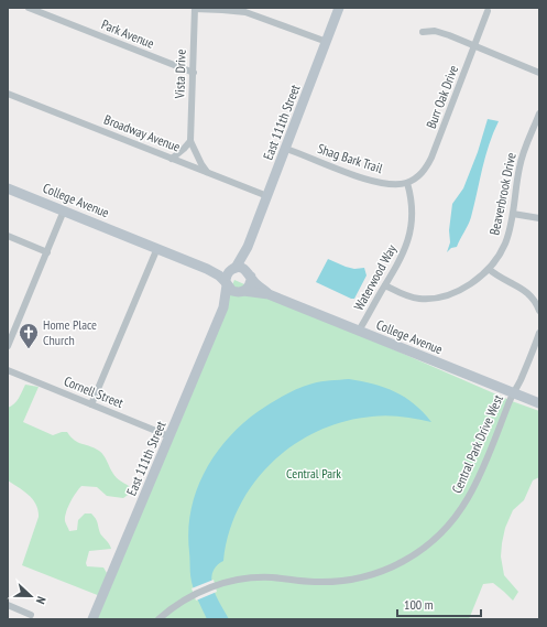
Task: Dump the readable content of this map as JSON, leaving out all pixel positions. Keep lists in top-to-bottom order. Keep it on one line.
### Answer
{"streets":{"main road":["East 111th Street","College Avenue"],"street":["Park Avenue","Vista Drive","Burr Oak Drive","Broadway Avenue","Shag Bark Trail","Beaverbrook Drive","Waterwood Way","Cornell Street","Central Park Drive West"]},"crossings":[["Park Avenue","Vista Drive"],["Vista Drive","Broadway Avenue"],["Burr Oak Drive","Shag Bark Trail"],["Burr Oak Drive","Waterwood Way"],["East 111th Street","Broadway Avenue"],["East 111th Street","Shag Bark Trail"],["East 111th Street","College Avenue"],["East 111th Street","Cornell Street"],["Shag Bark Trail","Waterwood Way"],["Beaverbrook Drive","Waterwood Way"],["College Avenue","Waterwood Way"],["College Avenue","Central Park Drive West"]],"parks":["Central Park"],"places":{"church":["Home Place Church"]},"scale_bar":"100 m","north":"right"}
